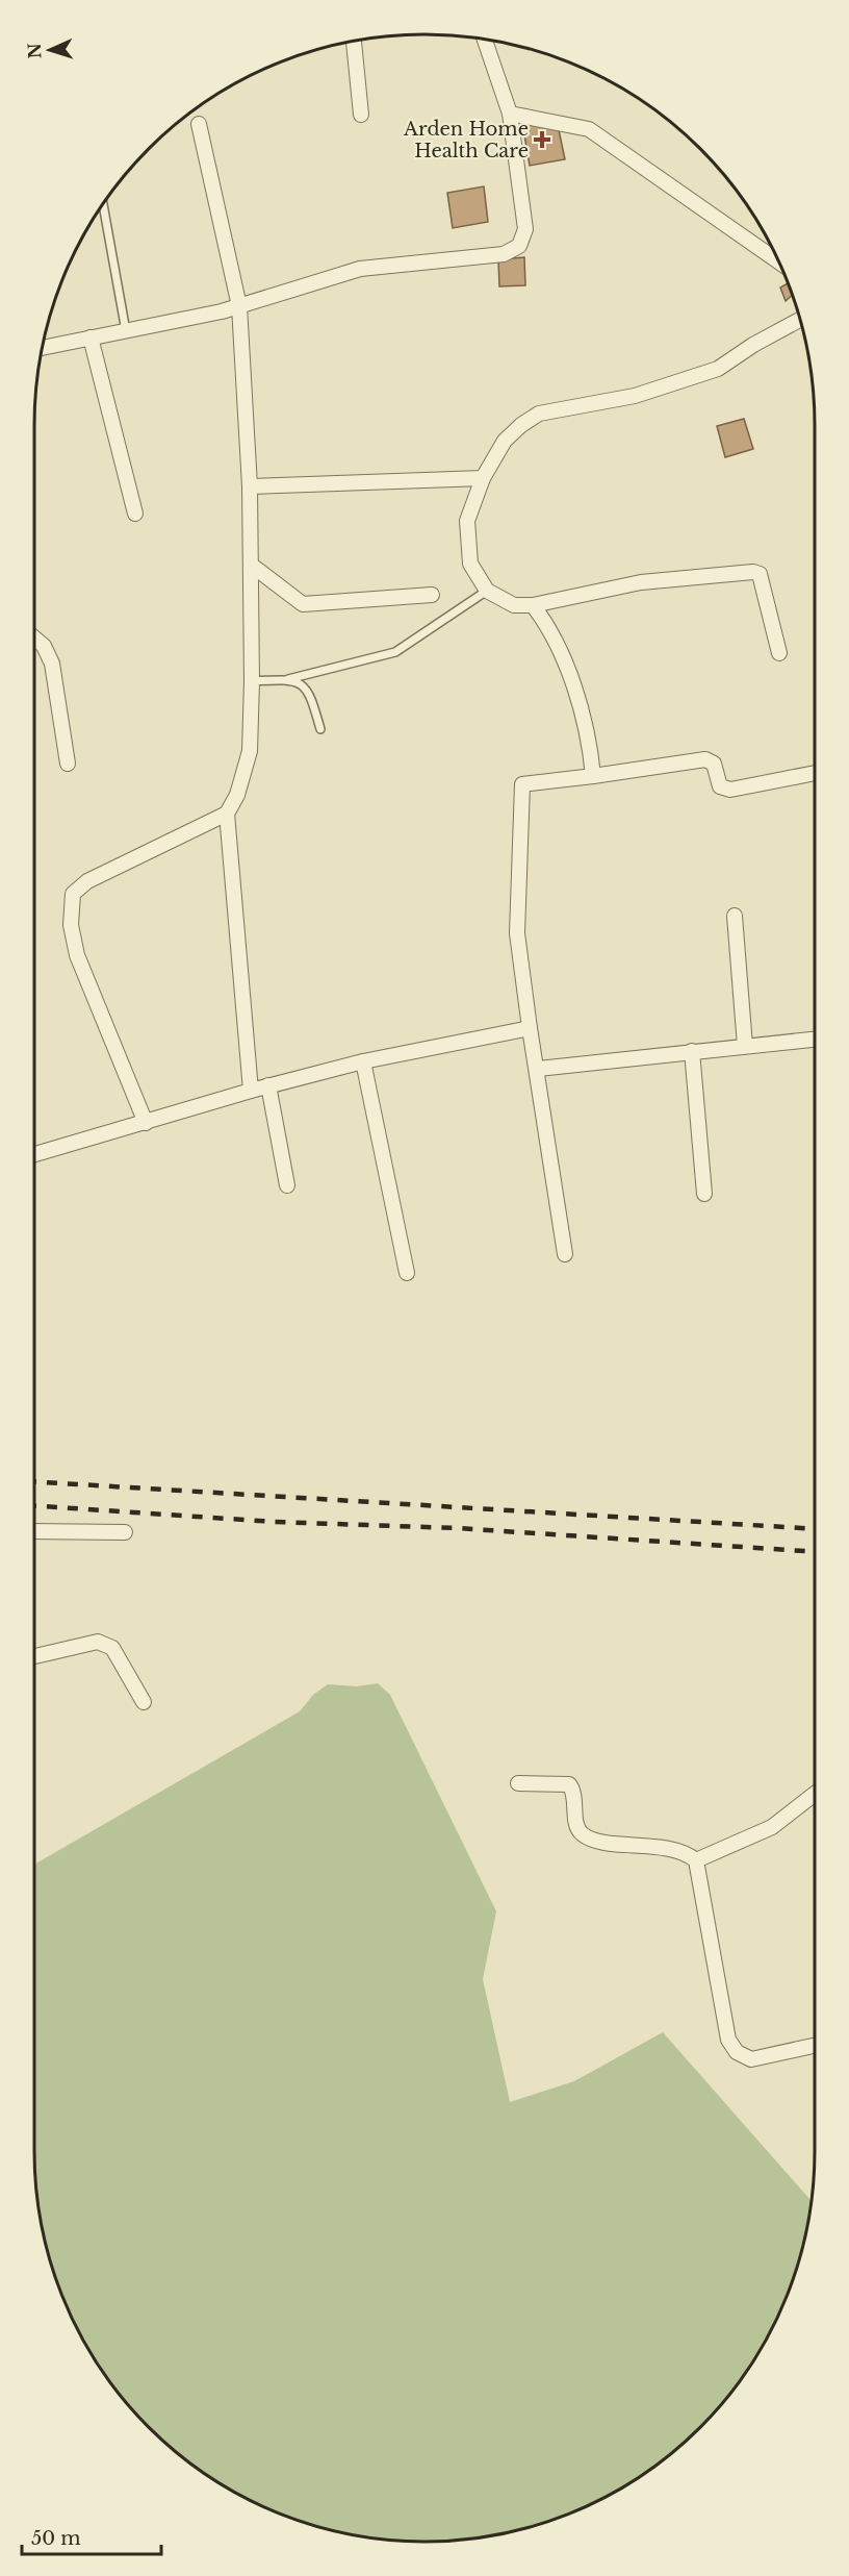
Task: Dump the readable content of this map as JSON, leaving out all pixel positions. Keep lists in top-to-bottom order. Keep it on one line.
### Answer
{"places":{"health":["Arden Home Health Care"]},"scale_bar":"50 m","north":"left"}
